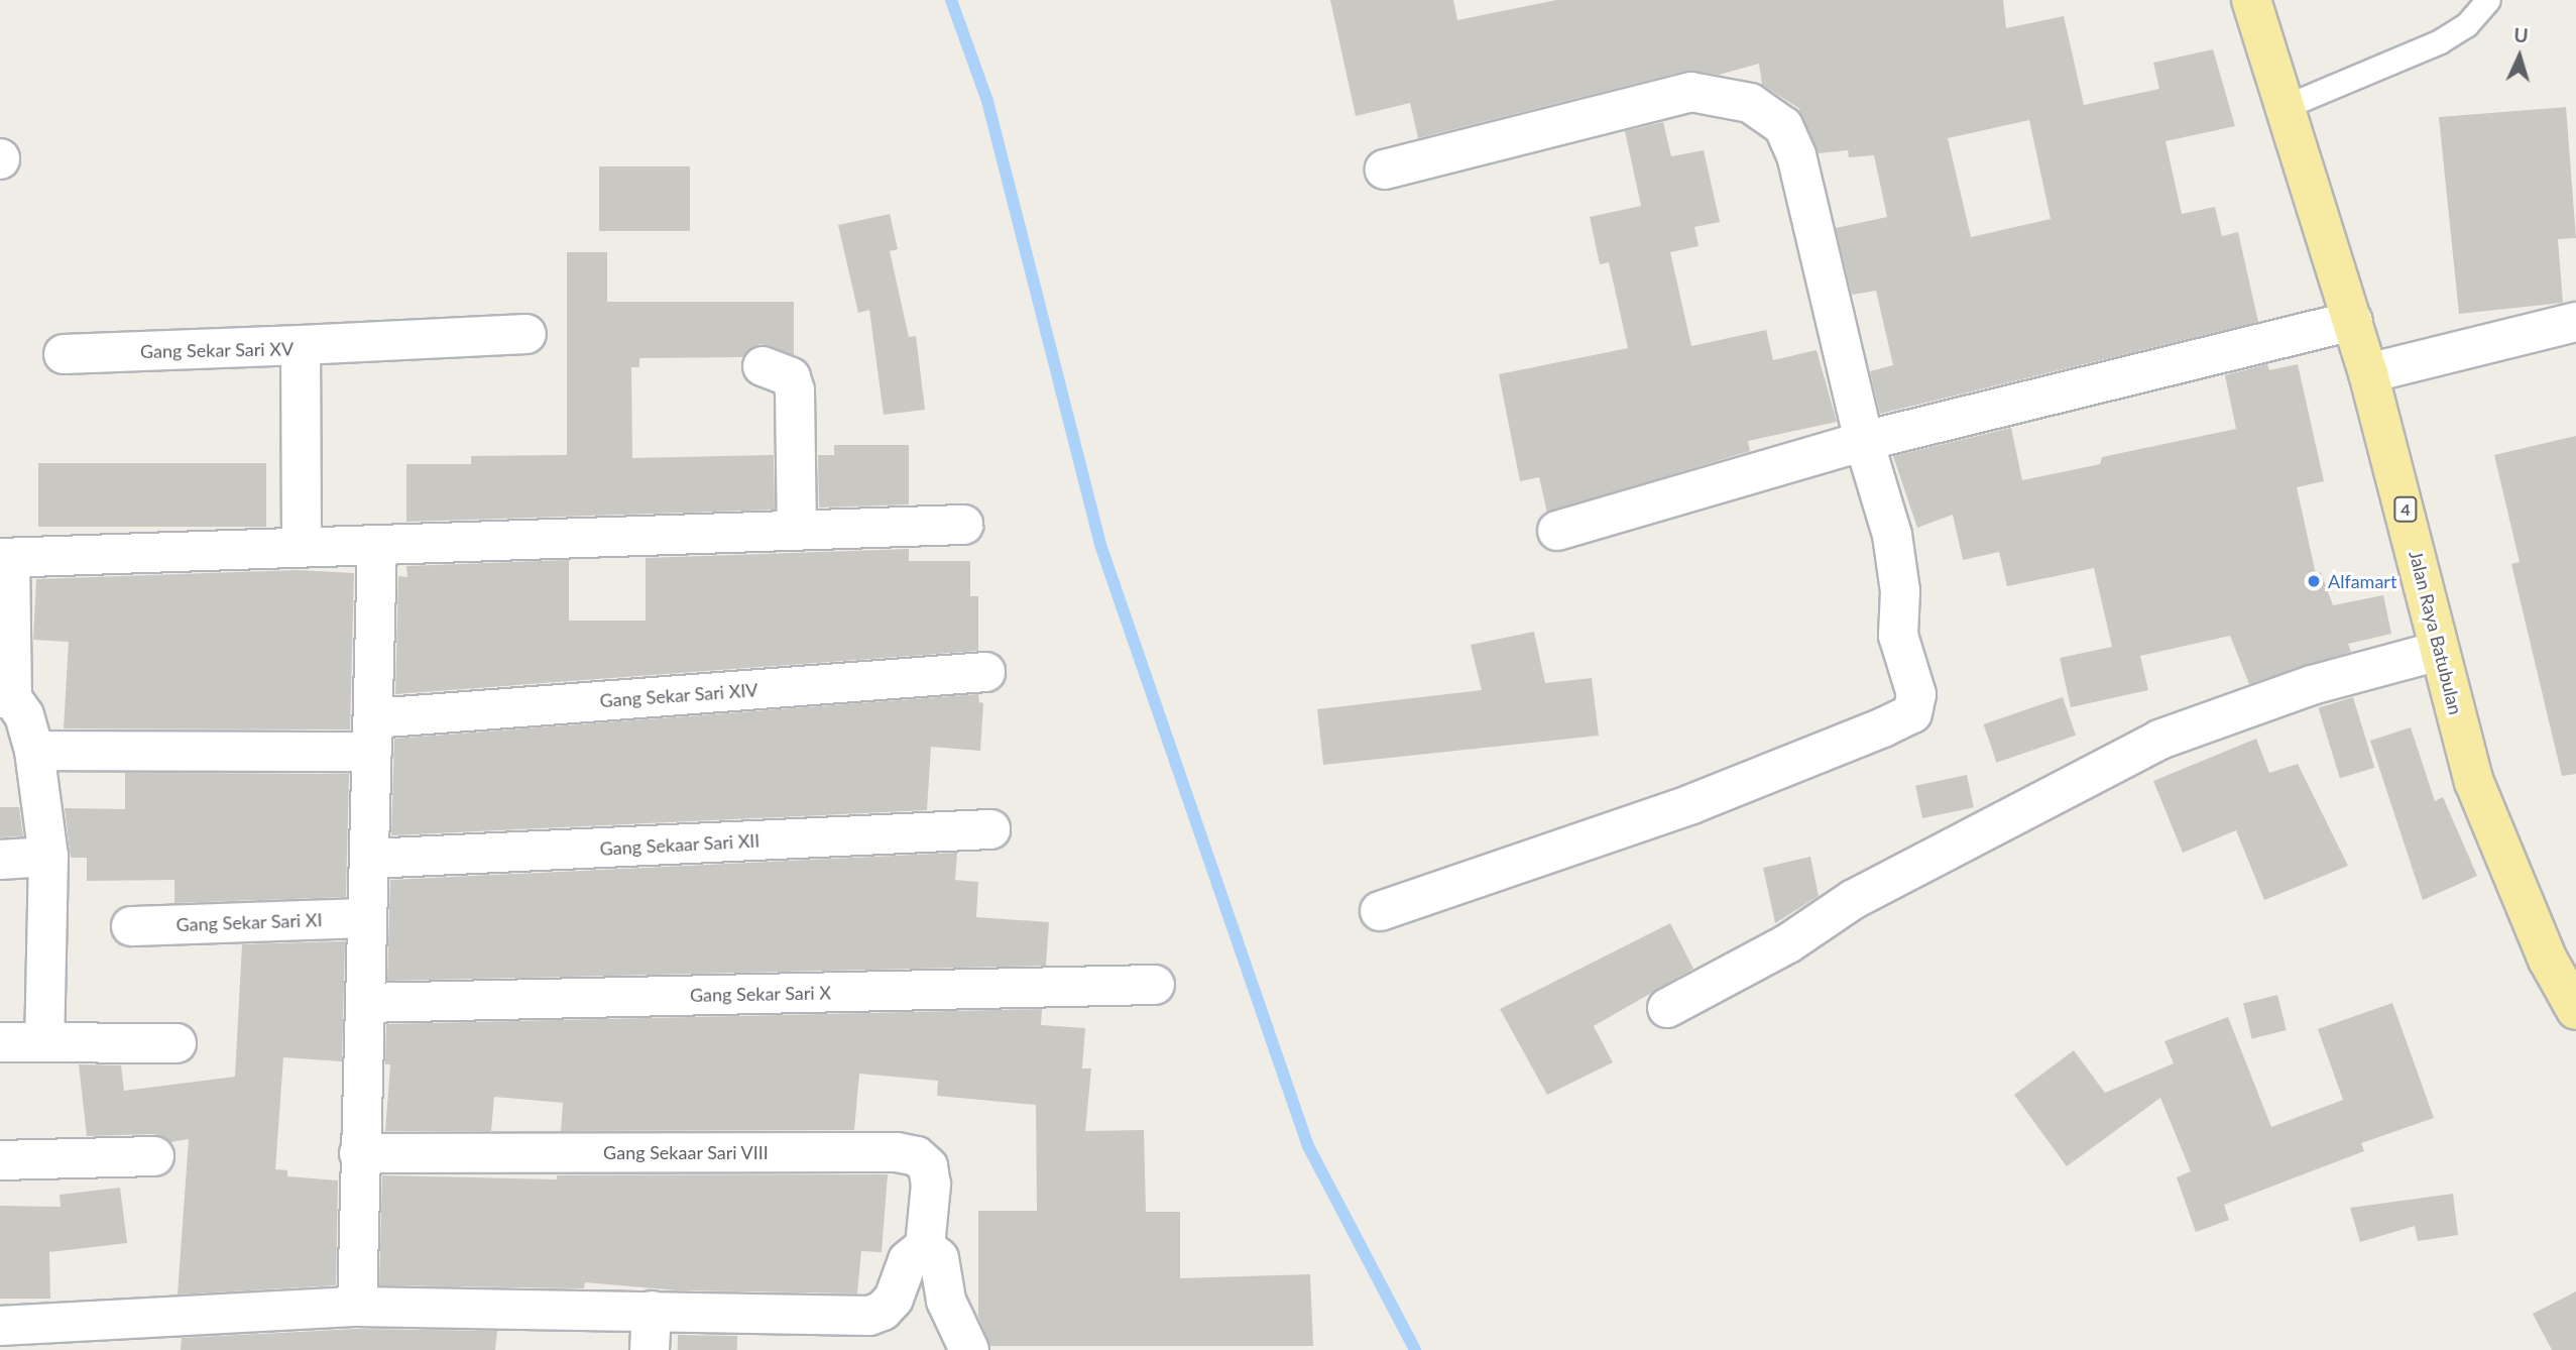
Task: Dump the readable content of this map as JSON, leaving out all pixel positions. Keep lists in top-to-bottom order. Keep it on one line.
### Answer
{"streets":{"highway":["4","Jalan Raya Batubulan"],"street":["Gang Sekar Sari XV","Gang Sekar Sari XIV","Gang Sekaar Sari XII","Gang Sekar Sari XI","Gang Sekar Sari X","Gang Sekaar Sari VIII"]},"places":["Alfamart"],"north":"top"}
